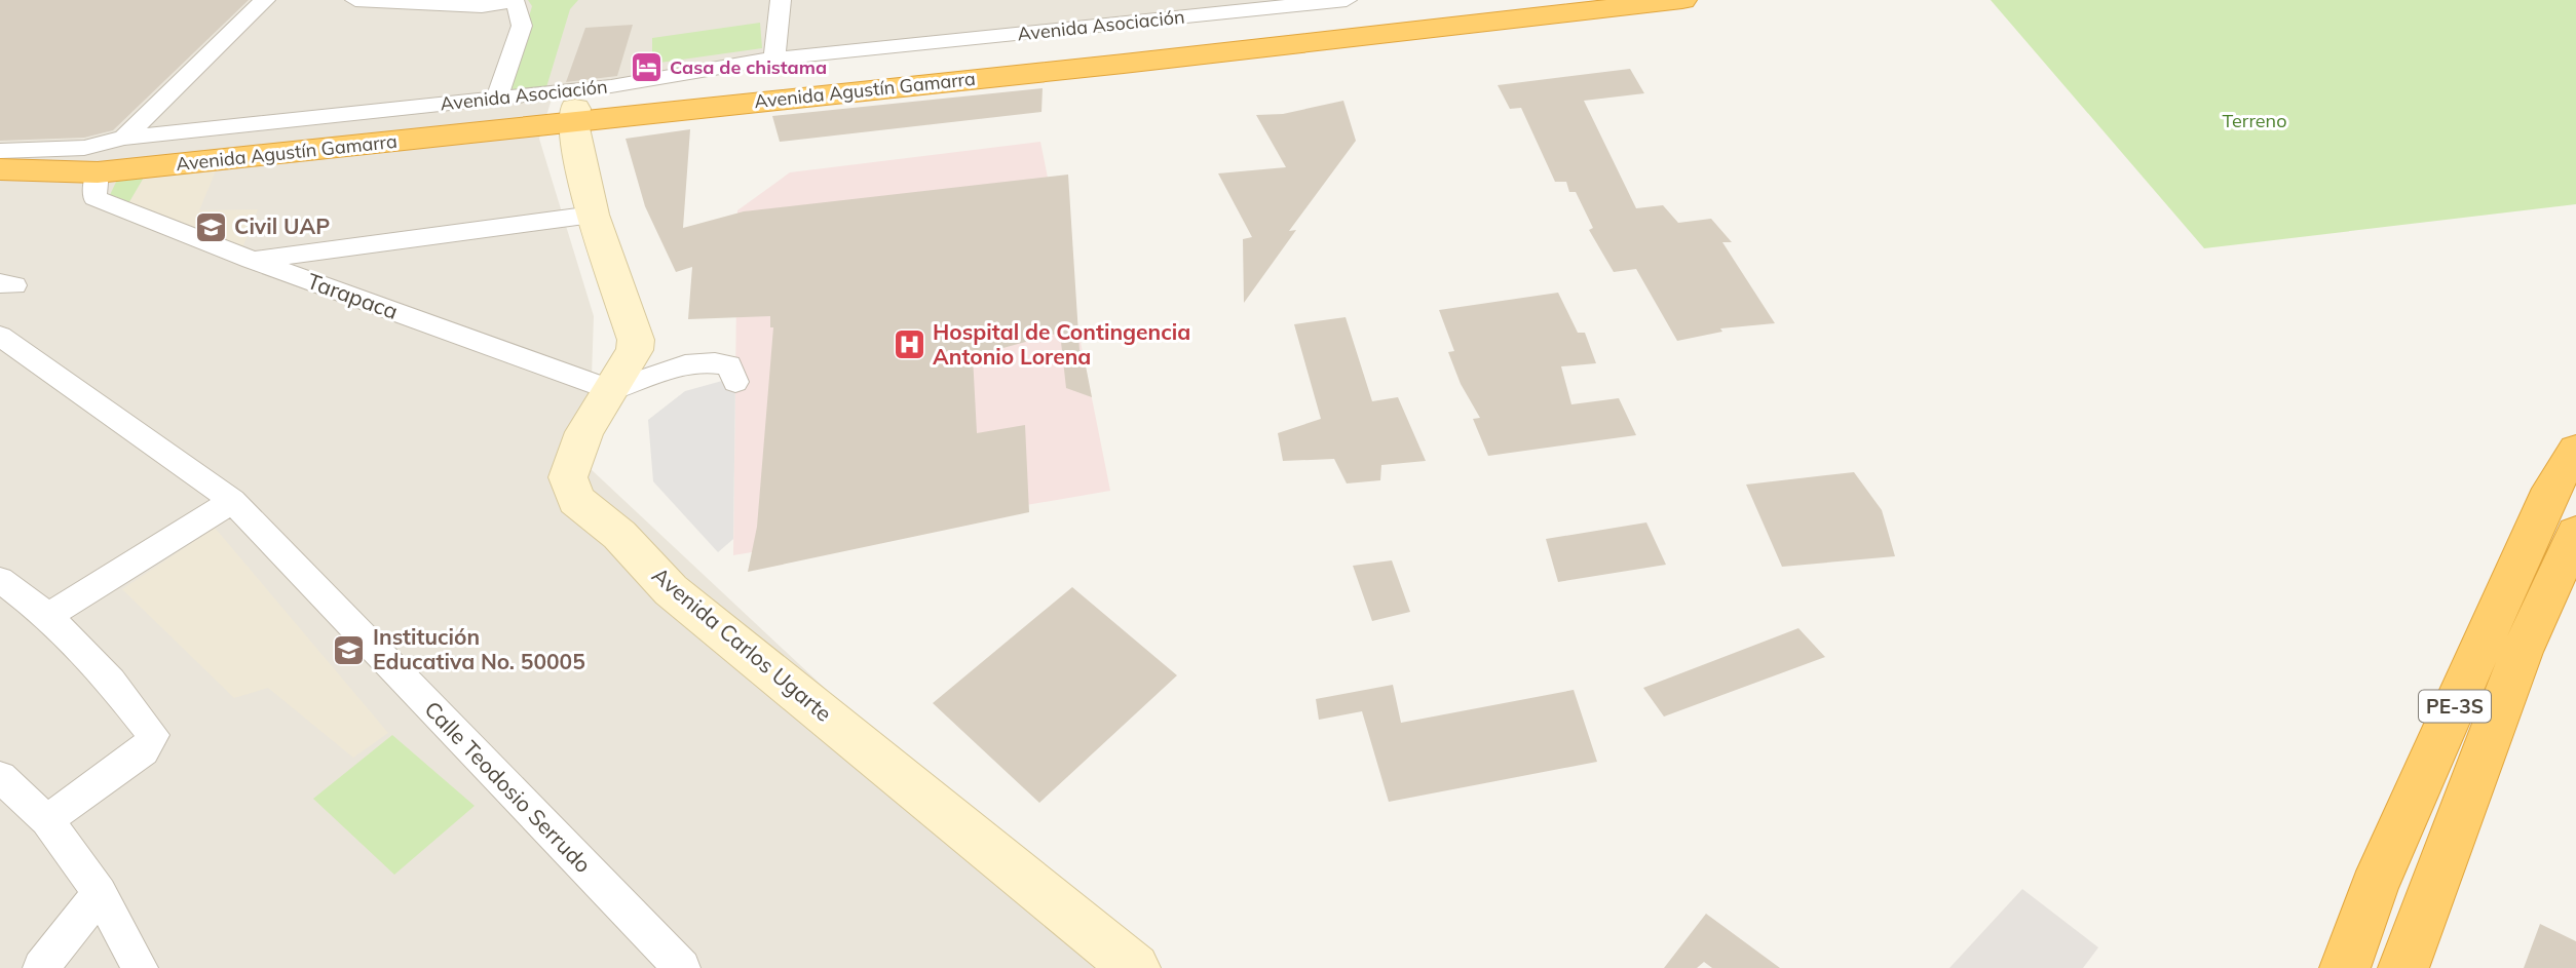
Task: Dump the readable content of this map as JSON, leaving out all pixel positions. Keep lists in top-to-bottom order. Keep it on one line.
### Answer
{"streets":{"highway":["Avenida Agustín Gamarra","PE-3S"],"street":["Avenida Asociación","Tarapaca","Avenida Carlos Ugarte","Calle Teodosio Serrudo"]},"crossings":[["Avenida Agustín Gamarra","Tarapaca"],["Avenida Agustín Gamarra","Avenida Carlos Ugarte"],["Tarapaca","Avenida Carlos Ugarte"]],"parks":["Terreno"],"places":{"hotel":["Casa de chistama"],"school or university":["Civil UAP","Institución Educativa No. 50005"],"hospital":["Hospital de Contingencia Antonio Lorena"]}}
